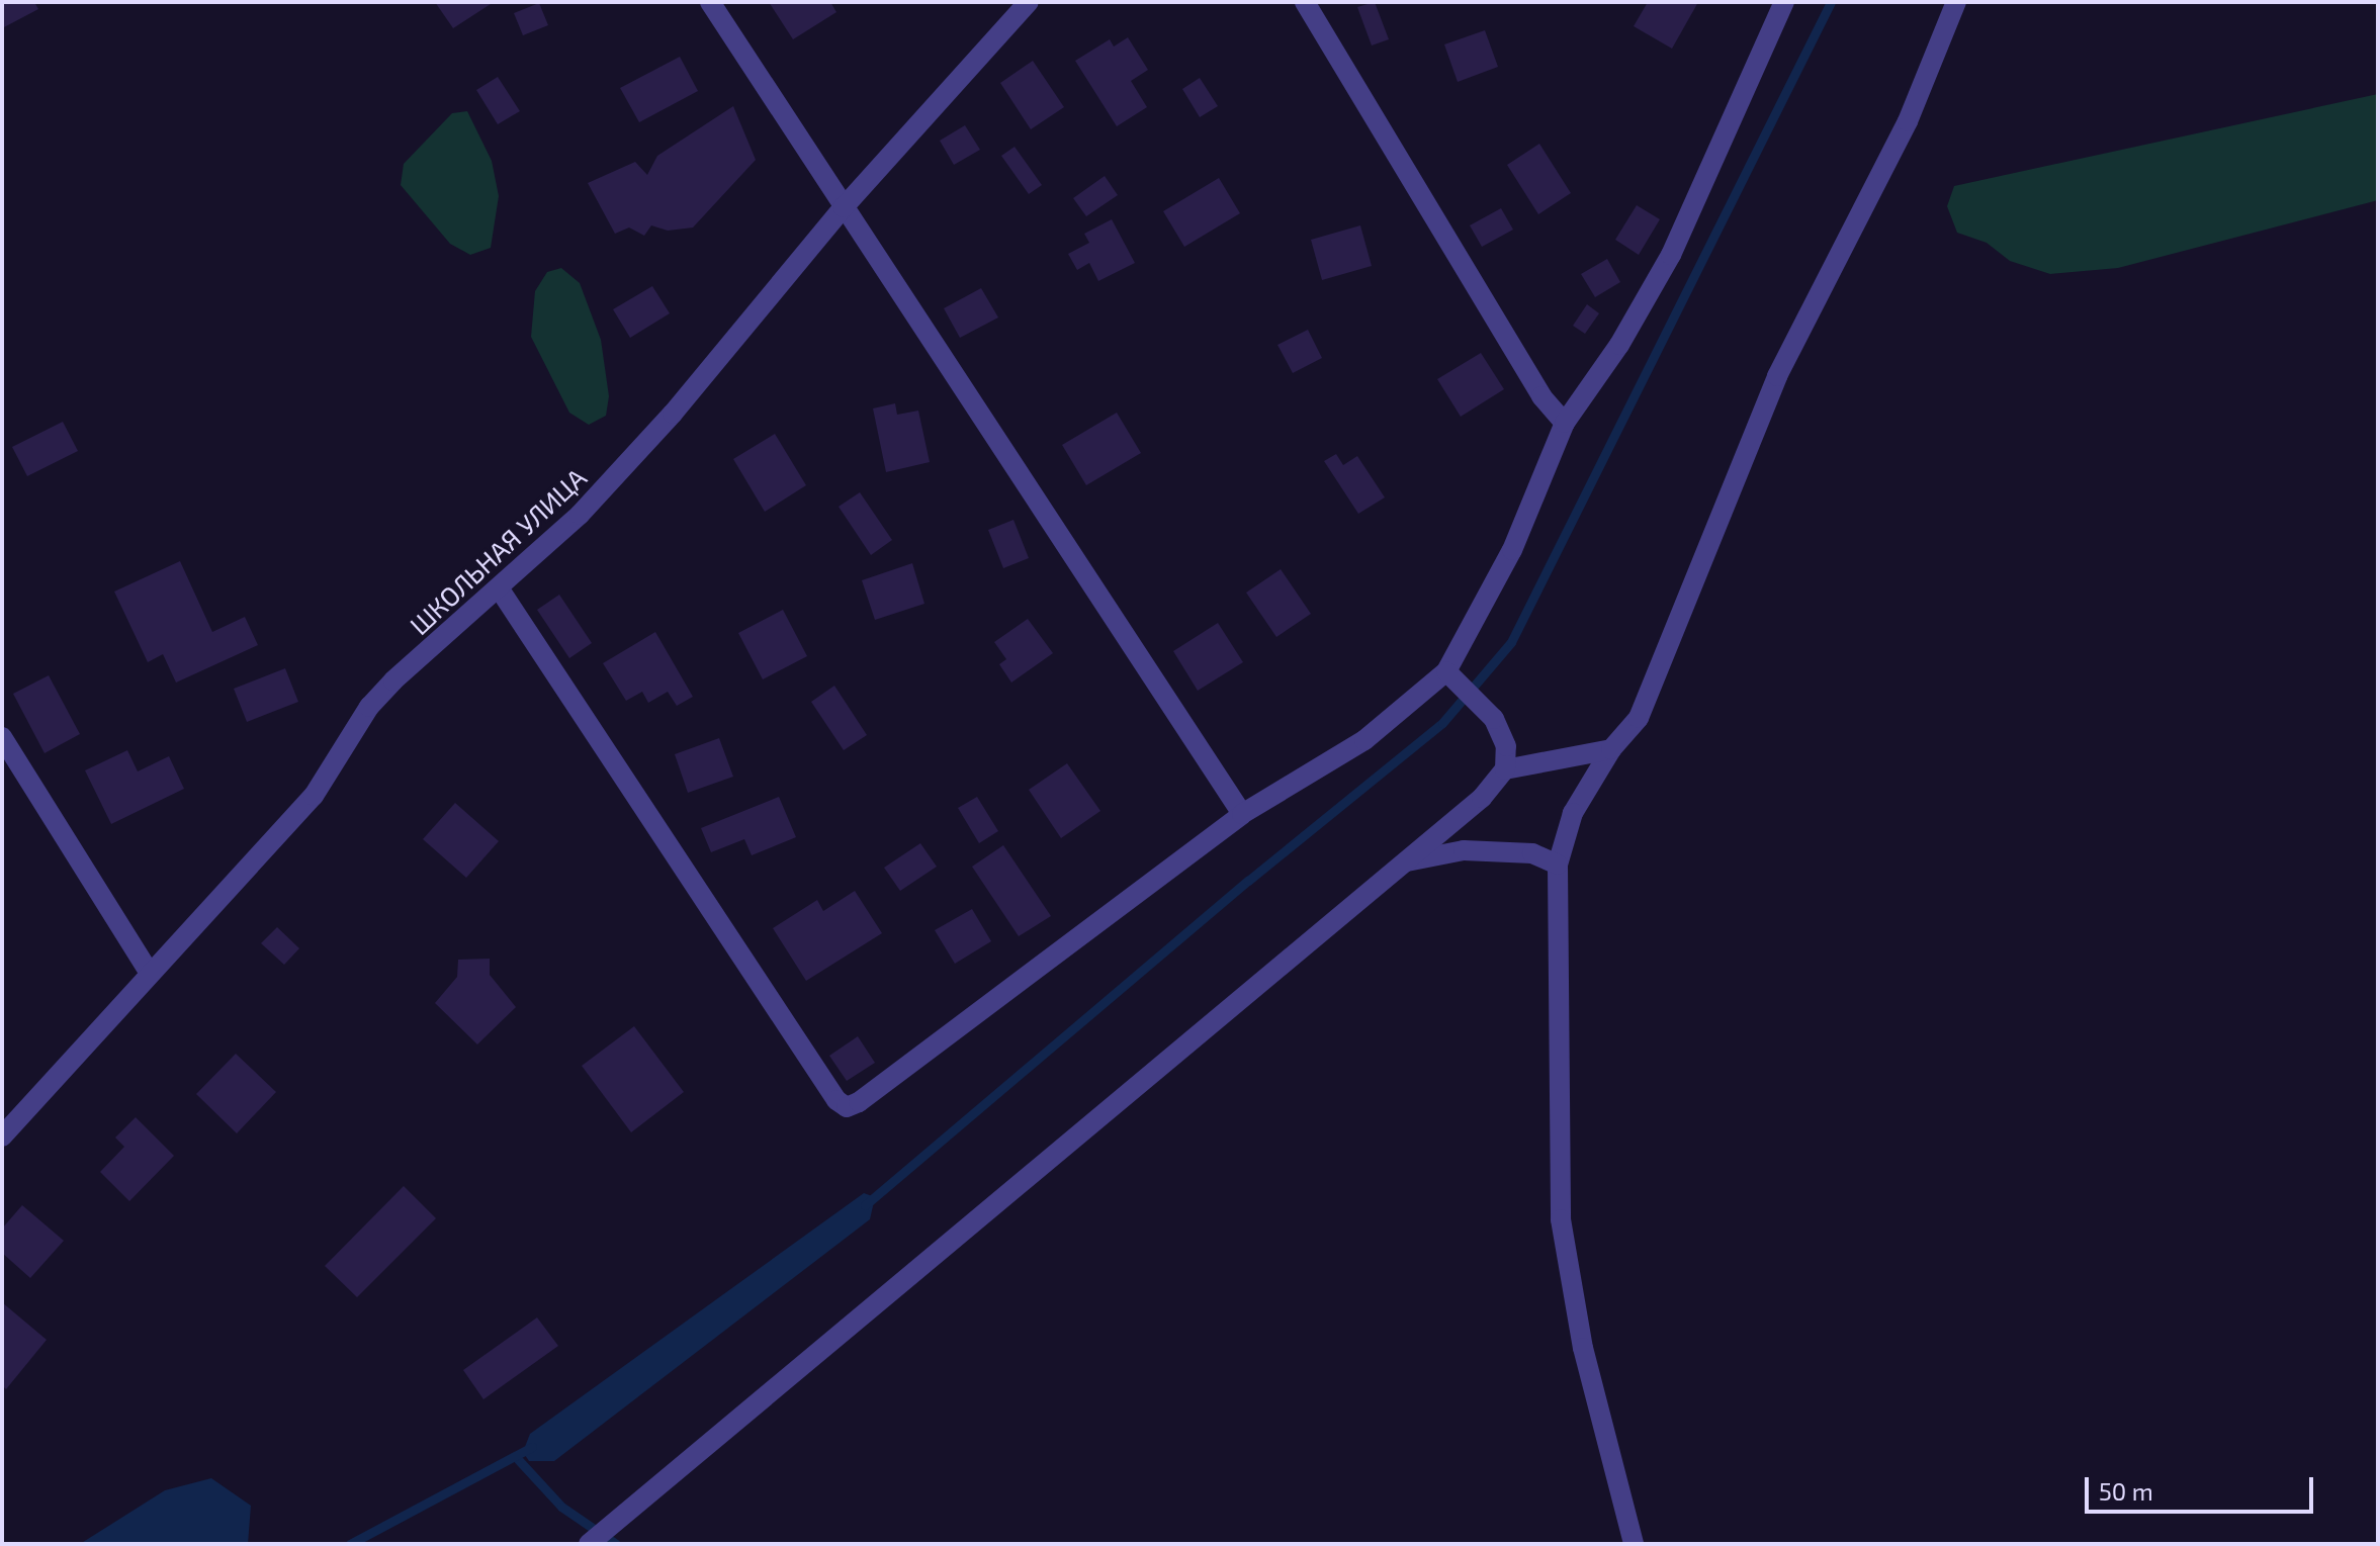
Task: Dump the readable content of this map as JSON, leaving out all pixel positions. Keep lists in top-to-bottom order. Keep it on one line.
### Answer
{"streets":{"street":["ШКОЛЬНАЯ УЛИЦА"]},"scale_bar":"50 m"}
